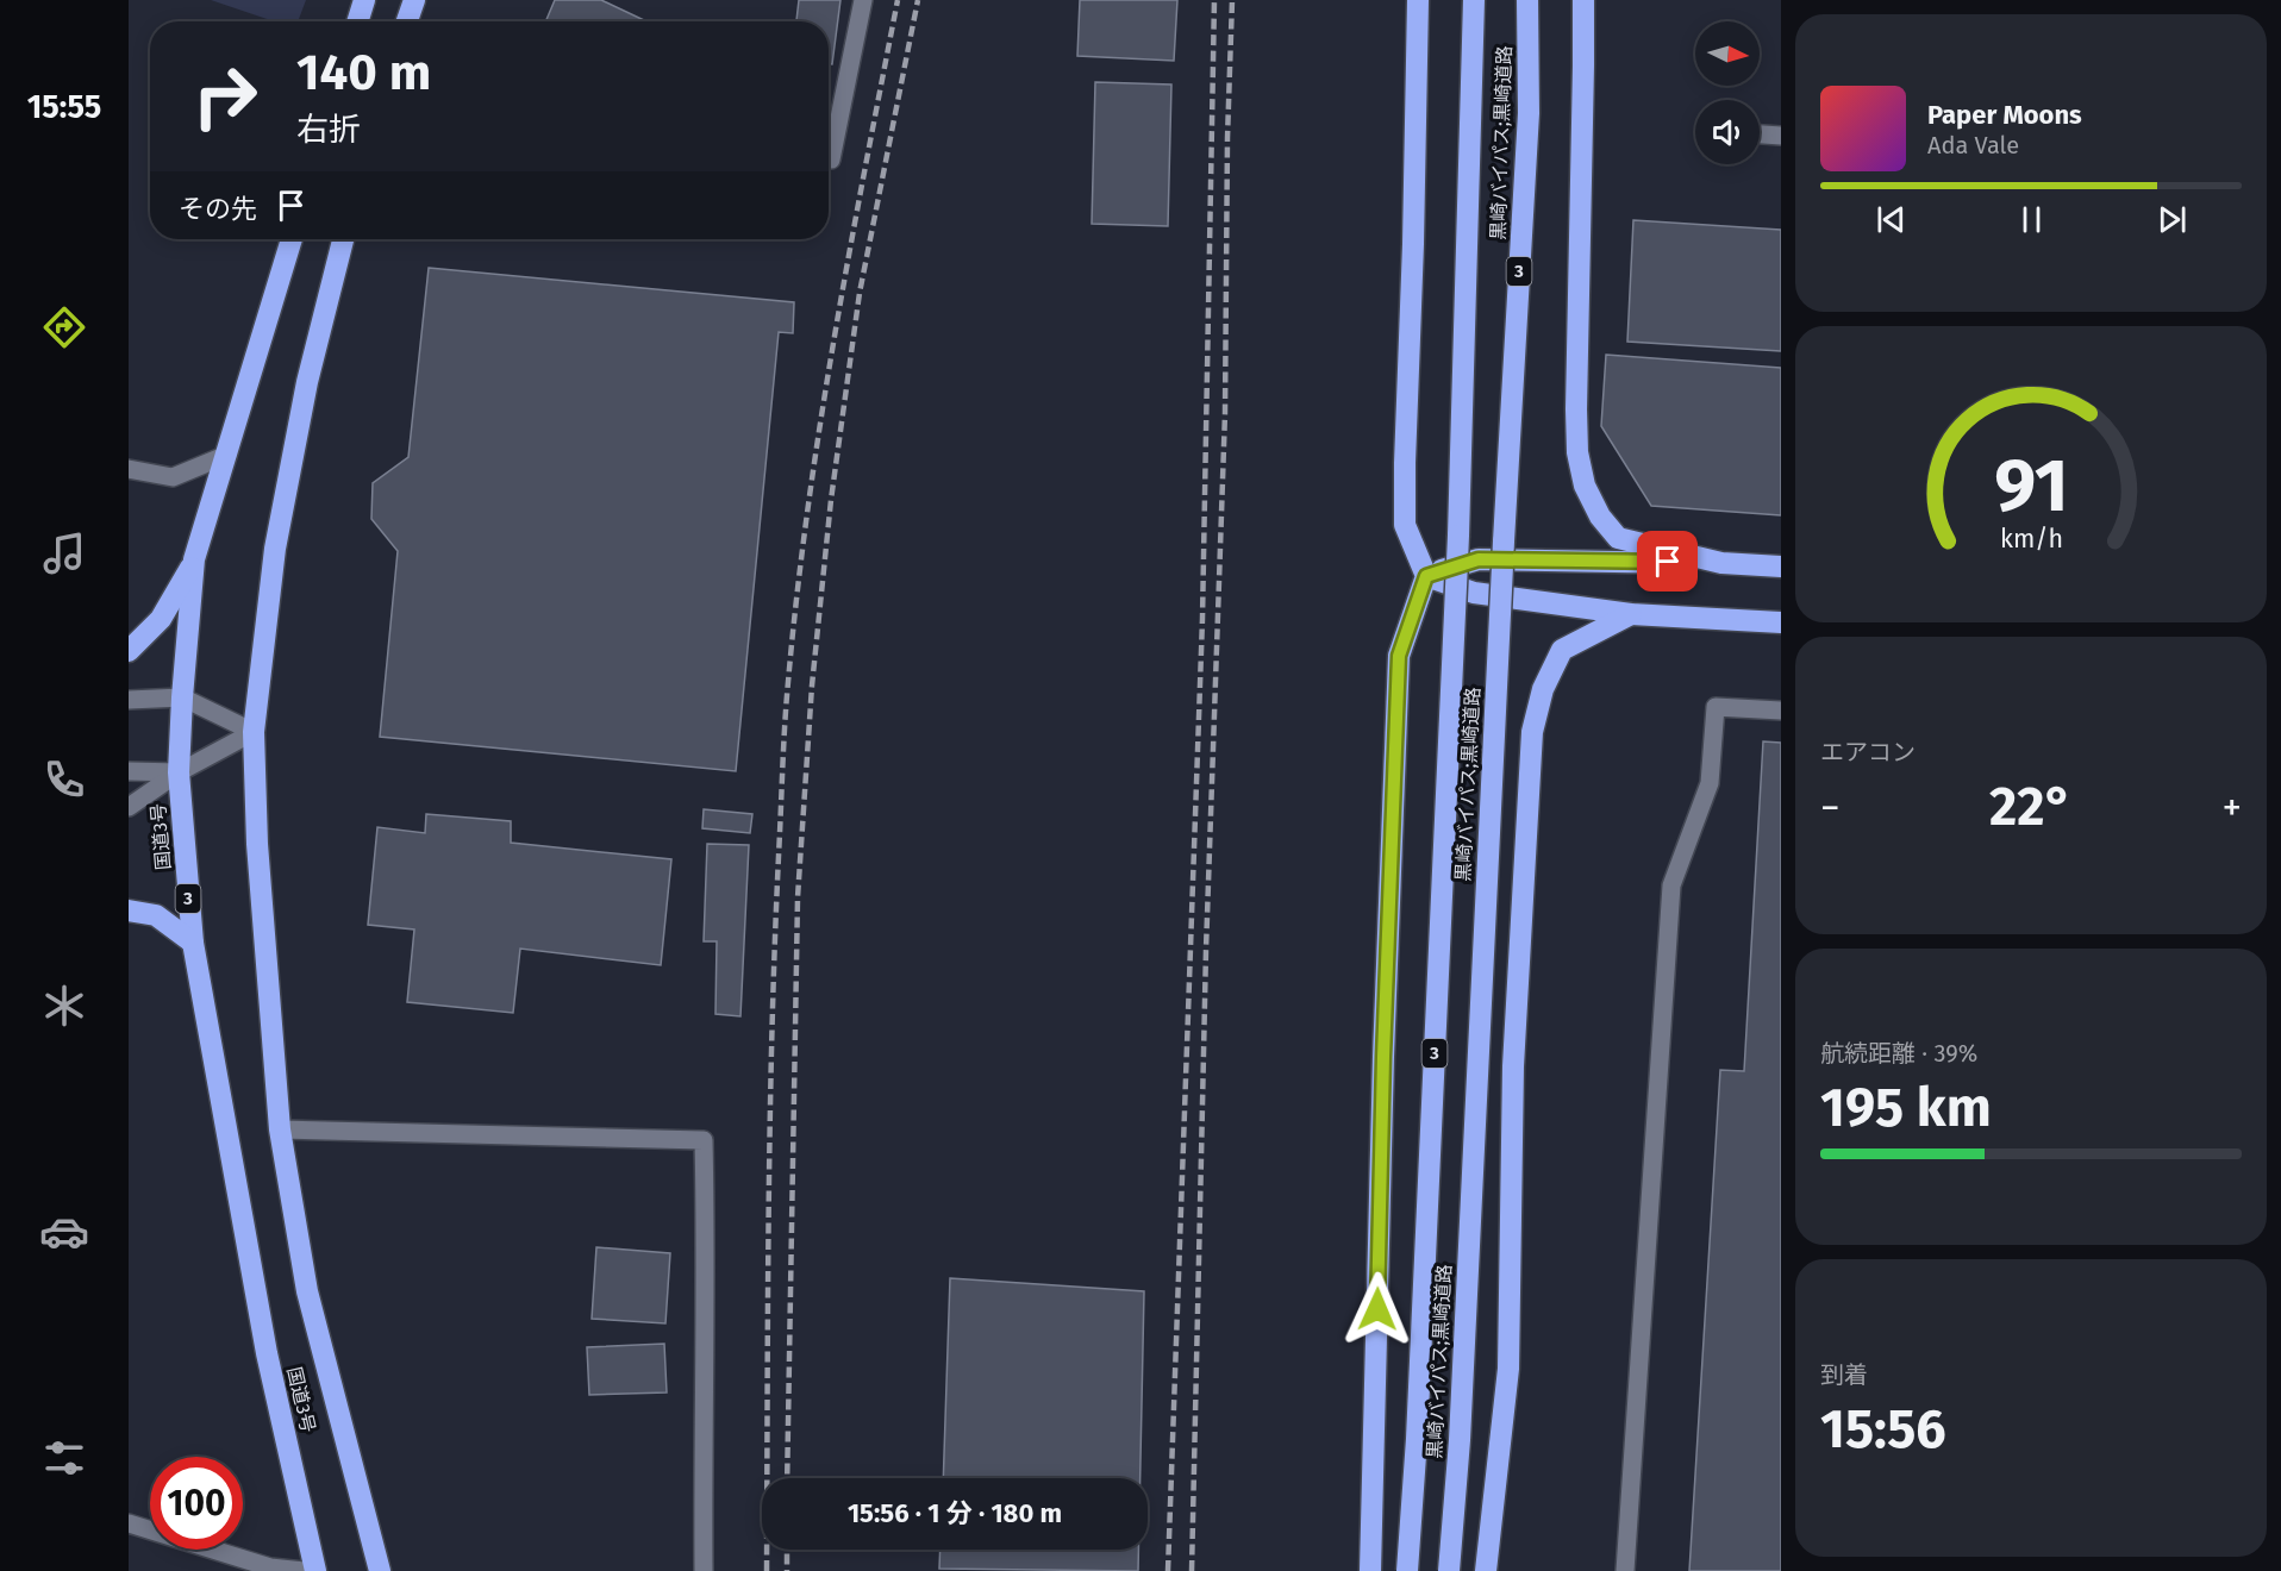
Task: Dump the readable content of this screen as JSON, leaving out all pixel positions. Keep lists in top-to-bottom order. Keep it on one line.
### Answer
{"streets":{"highway":["黒崎バイパス;黒崎道路","3","国道3号"]},"north":"right","page":{"tabs":"15:55","turn":["140 m","右折"],"song":["Paper Moons","Ada Vale"],"then":"その先","tile":["エアコン",["航続距離 · 39%","195 km"],["到着","15:56"]],"heat":["−","22°","+"],"limit":"100","trip":"15:56 · 1 分 · 180 m","gauge":["91","km/h"]}}
